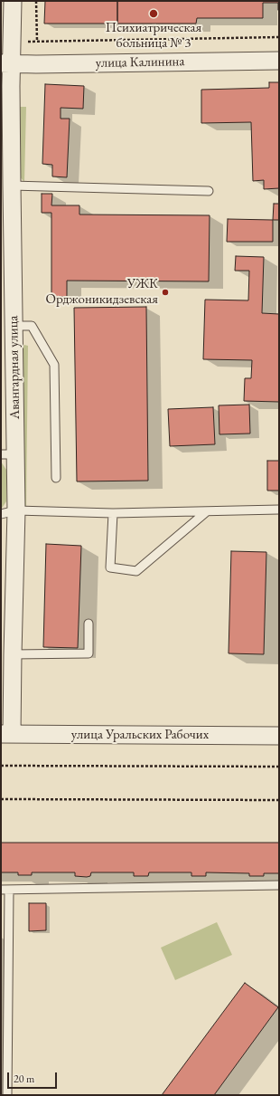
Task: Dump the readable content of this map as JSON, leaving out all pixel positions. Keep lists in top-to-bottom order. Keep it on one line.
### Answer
{"streets":{"street":["улица Калинина","Авангардная улица","улица Уральских Рабочих"]},"crossings":[["улица Калинина","Авангардная улица"],["Авангардная улица","улица Уральских Рабочих"]],"places":["Психиатрическая больница № 3","УЖК Орджоникидзевская"],"scale_bar":"20 m"}
